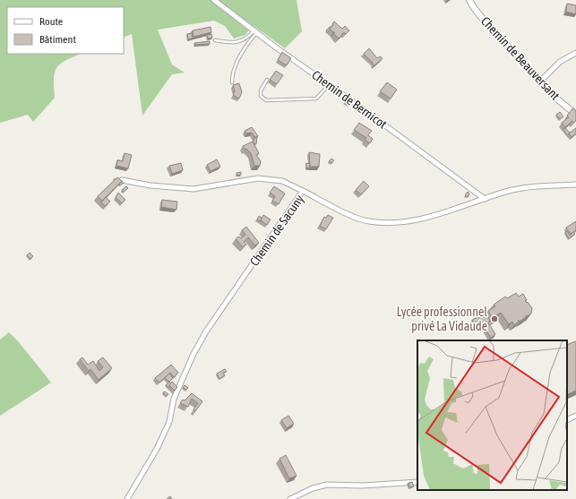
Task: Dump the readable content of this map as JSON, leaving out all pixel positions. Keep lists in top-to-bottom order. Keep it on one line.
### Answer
{"streets":{"street":["Chemin de Beauversant","Chemin de Bernicot","Chemin de Sacuny"]},"crossings":[["Chemin de Bernicot","Chemin de Sacuny"]],"places":["Lycée professionnel privé La Vidaude"],"legend":["Route","Bâtiment"]}
